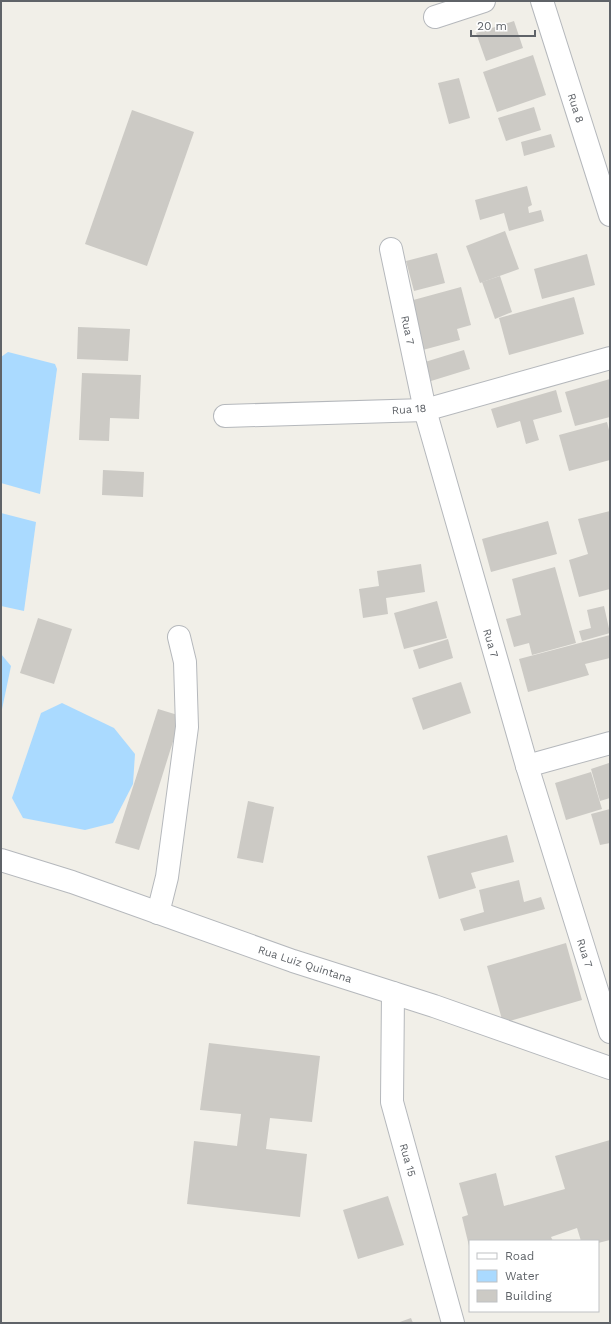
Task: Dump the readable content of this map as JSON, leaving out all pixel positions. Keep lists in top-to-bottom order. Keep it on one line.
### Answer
{"streets":{"street":["Rua 8","Rua 7","Rua 18","Rua Luiz Quintana","Rua 15"]},"crossings":[["Rua 7","Rua 18"],["Rua Luiz Quintana","Rua 15"]],"legend":["Road","Water","Building"],"scale_bar":"20 m"}
